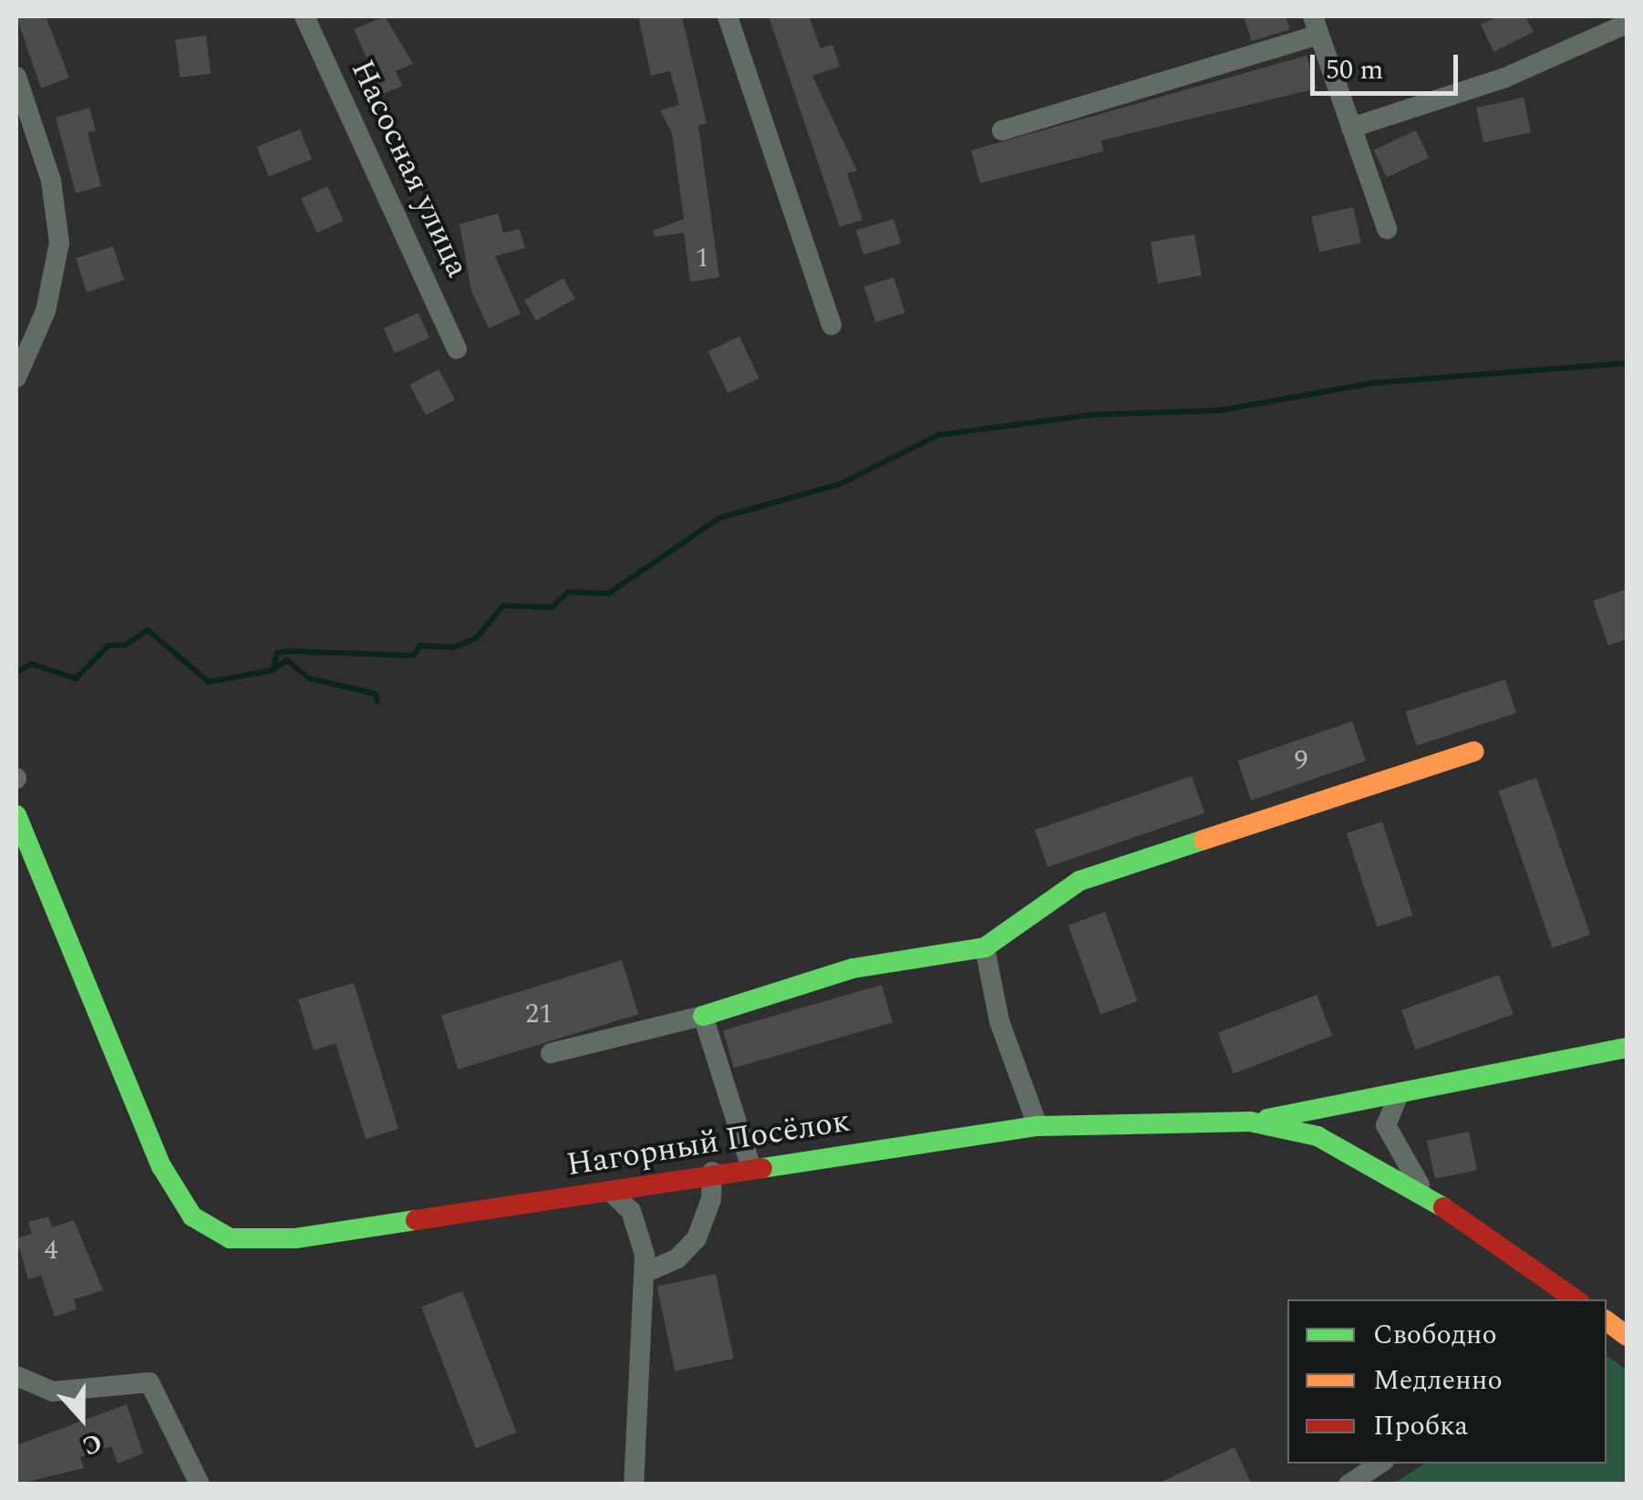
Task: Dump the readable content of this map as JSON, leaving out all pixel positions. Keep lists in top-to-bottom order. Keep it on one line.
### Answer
{"streets":{"street":["Насосная улица","Нагорный Посёлок"]},"house_numbers":["1","9","21","4"],"legend":["Свободно","Медленно","Пробка"],"scale_bar":"50 m","north":"bottom"}
